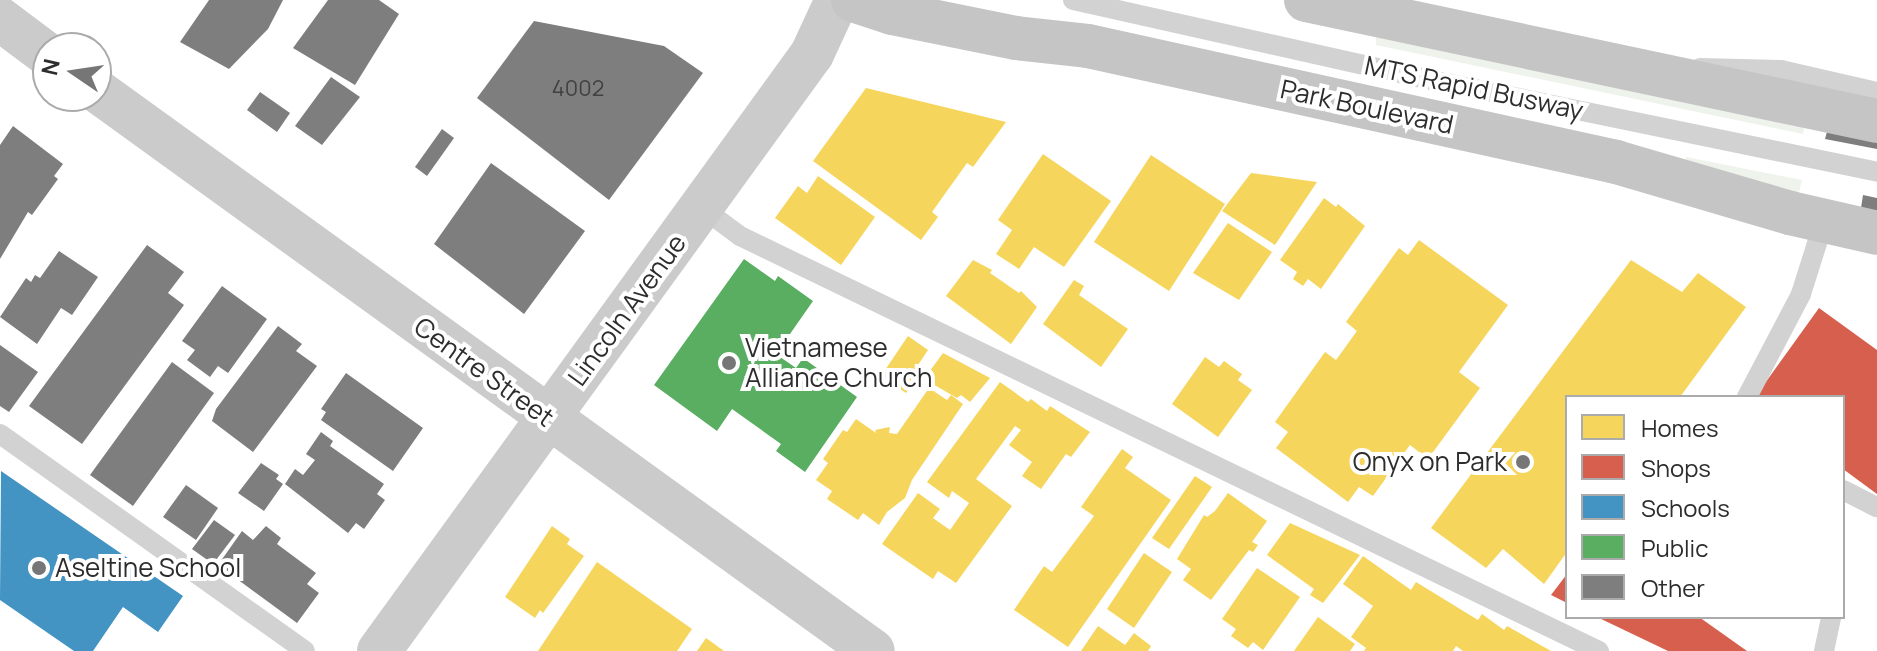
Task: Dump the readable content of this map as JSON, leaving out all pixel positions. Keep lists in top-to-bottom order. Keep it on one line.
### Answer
{"streets":{"main road":["Park Boulevard"],"street":["Lincoln Avenue","Centre Street"],"lane":["MTS Rapid Busway"]},"crossings":[["Lincoln Avenue","Centre Street"]],"places":["Vietnamese Alliance Church","Onyx on Park","Aseltine School"],"house_numbers":["4002"],"legend":["Homes","Shops","Schools","Public","Other"],"north":"left"}
